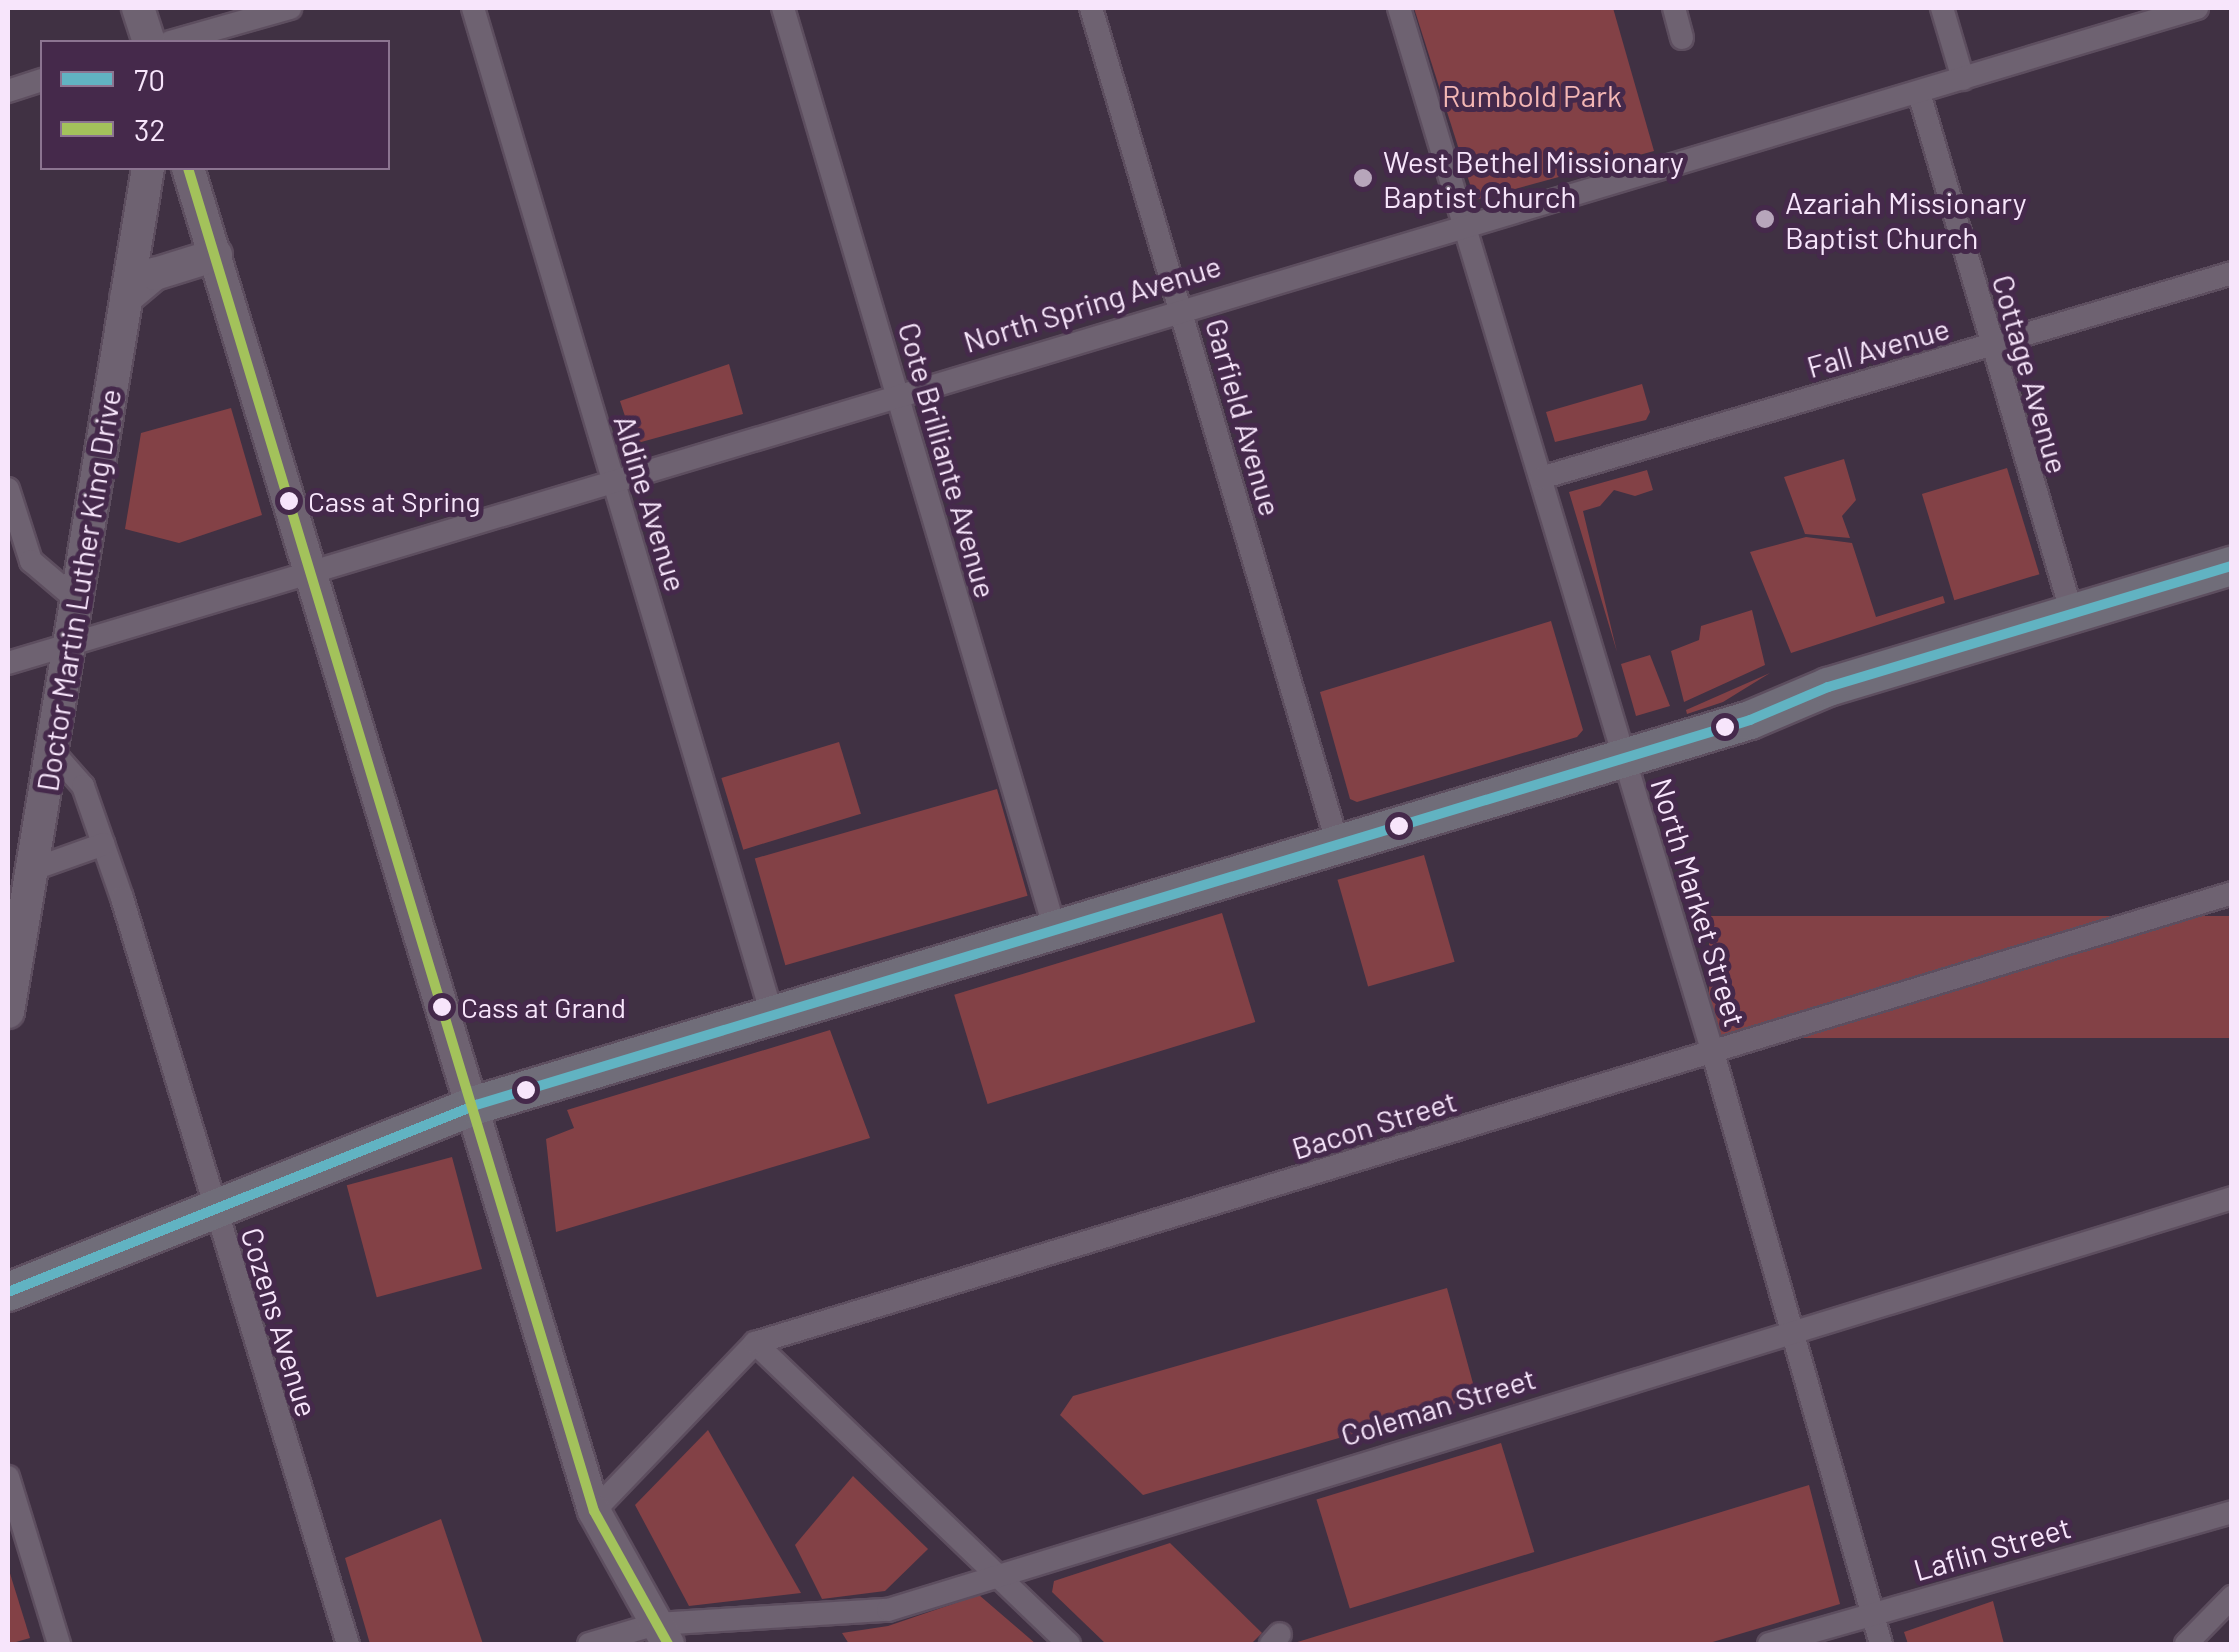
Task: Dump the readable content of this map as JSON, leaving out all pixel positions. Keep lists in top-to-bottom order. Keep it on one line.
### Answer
{"streets":{"main road":["Doctor Martin Luther King Drive"],"street":["North Spring Avenue","Fall Avenue","Cottage Avenue","Garfield Avenue","Cote Brilliante Avenue","Aldine Avenue","North Market Street","Bacon Street","Cozens Avenue","Coleman Street","Laflin Street"]},"crossings":[["North Spring Avenue","Cottage Avenue"],["North Spring Avenue","Garfield Avenue"],["North Spring Avenue","Cote Brilliante Avenue"],["North Spring Avenue","Aldine Avenue"],["North Spring Avenue","Doctor Martin Luther King Drive"],["North Spring Avenue","North Market Street"],["Fall Avenue","Cottage Avenue"],["Fall Avenue","North Market Street"],["Doctor Martin Luther King Drive","Cozens Avenue"],["North Market Street","Bacon Street"],["North Market Street","Coleman Street"],["North Market Street","Laflin Street"]],"parks":["Rumbold Park"],"places":["West Bethel Missionary Baptist Church","Azariah Missionary Baptist Church","Cass at Spring","Cass at Grand"],"lines":["transit line 32","transit line 70"],"legend":["70","32"]}
